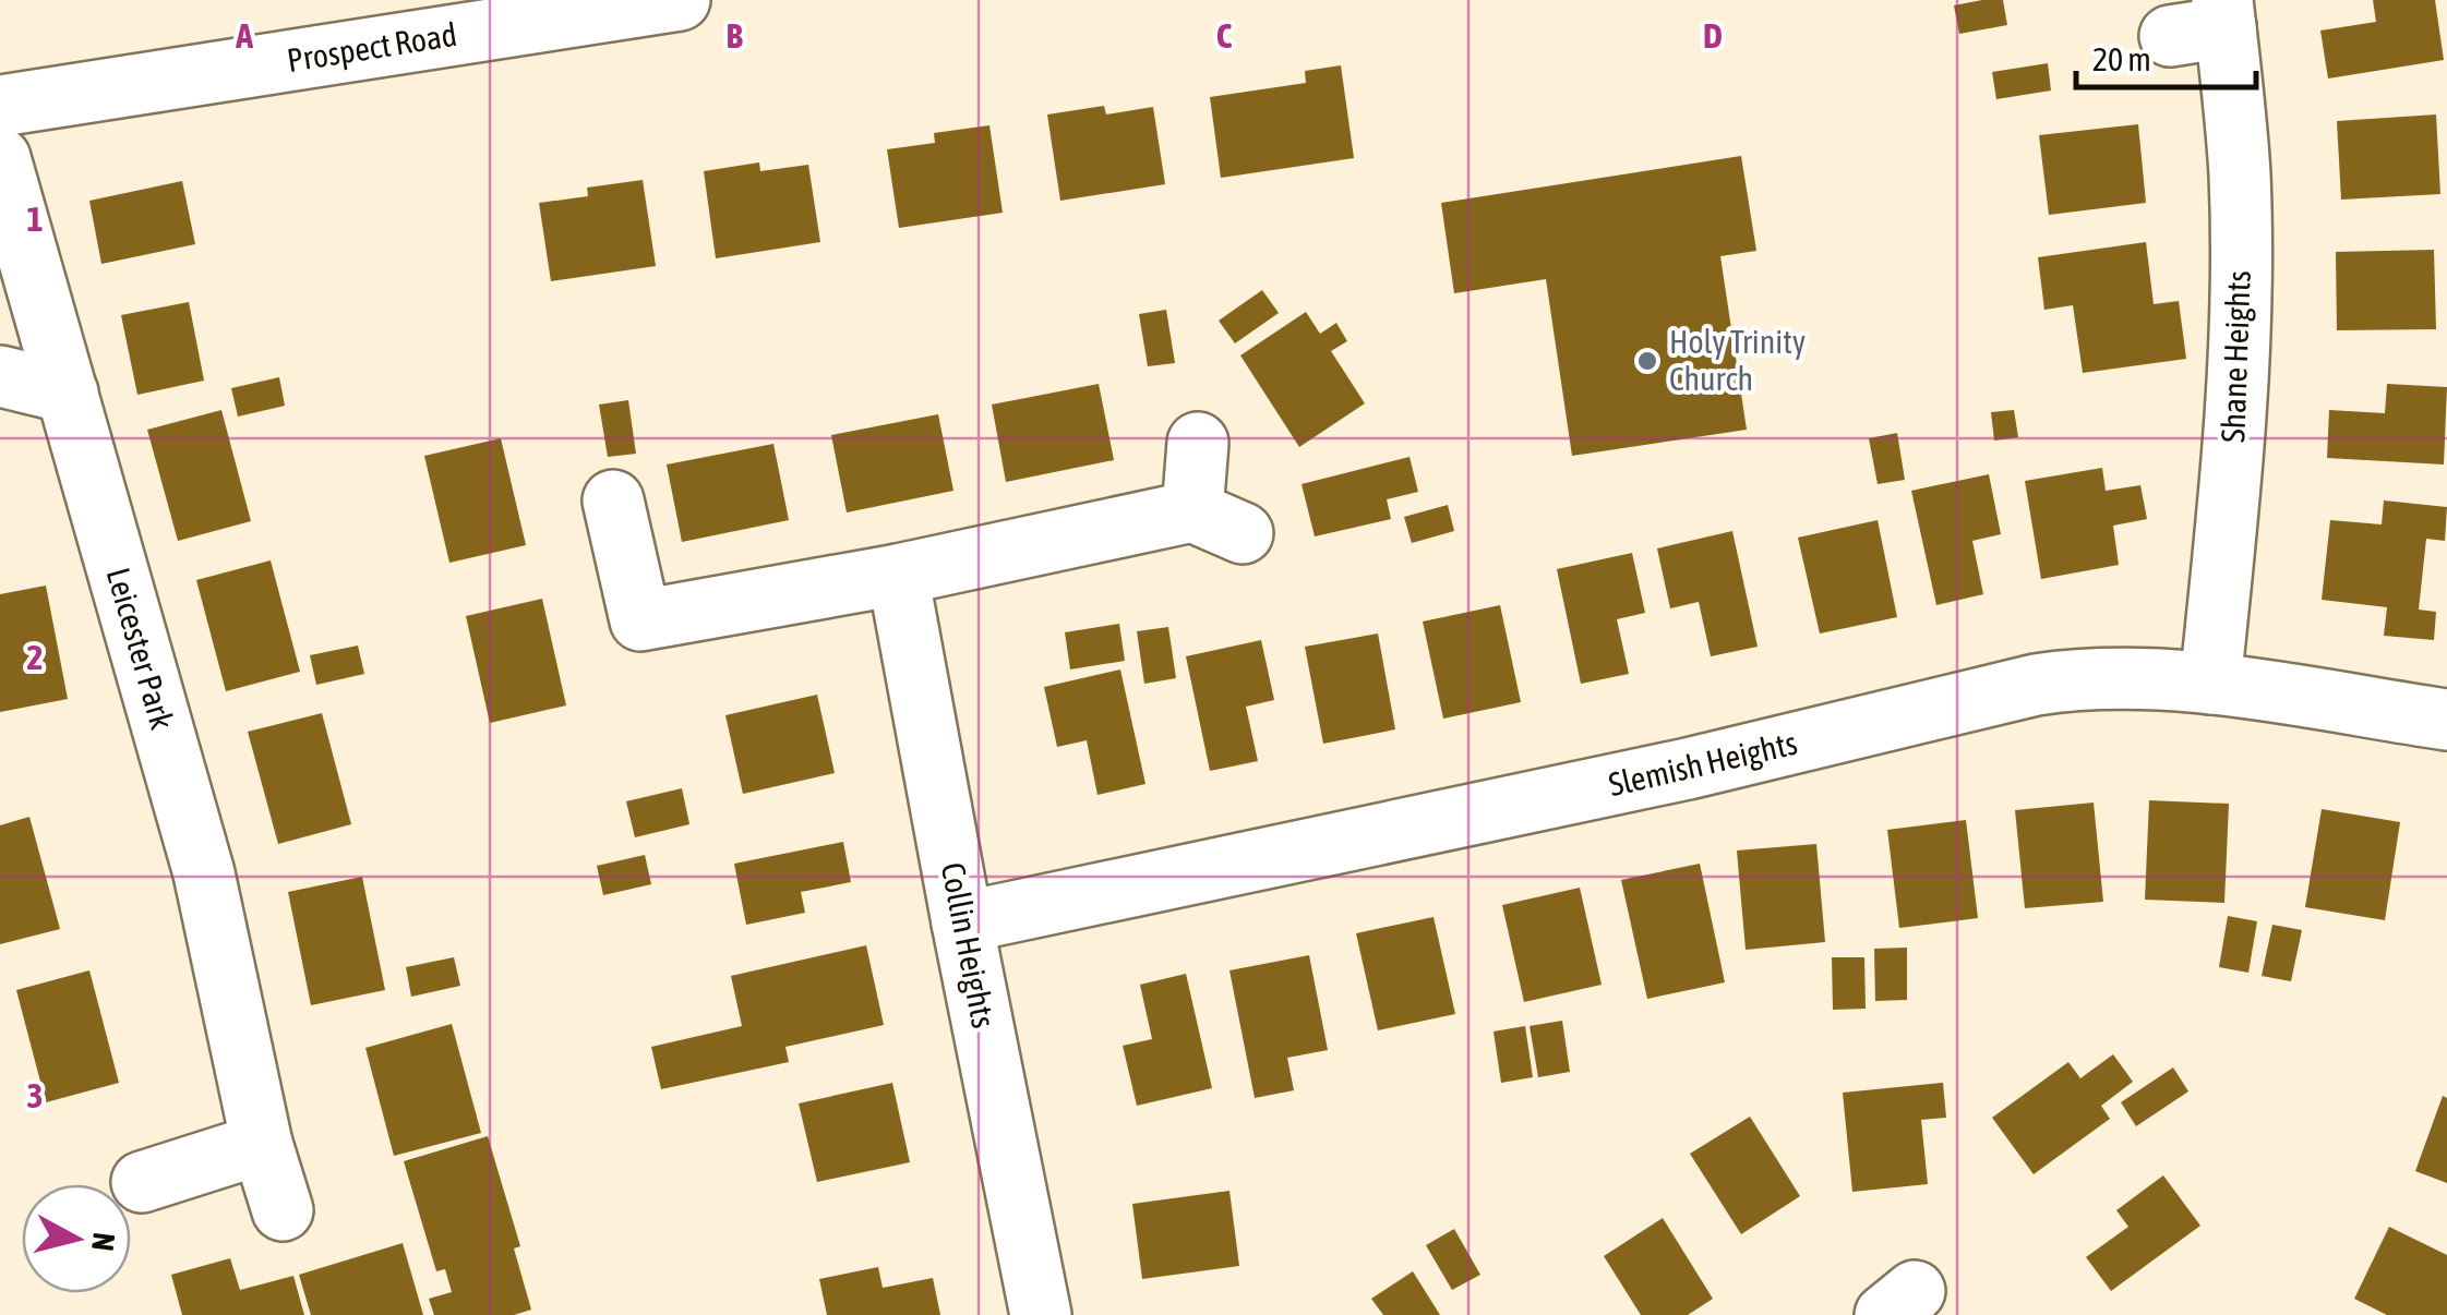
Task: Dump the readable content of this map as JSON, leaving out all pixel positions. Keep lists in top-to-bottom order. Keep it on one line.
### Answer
{"streets":{"street":["Prospect Road","Shane Heights","Leicester Park","Slemish Heights","Collin Heights"]},"crossings":[["Shane Heights","Slemish Heights"],["Slemish Heights","Collin Heights"]],"places":["Holy Trinity Church"],"scale_bar":"20 m","north":"right","grid":{"columns":["A","B","C","D"],"rows":["1","2","3"]}}
